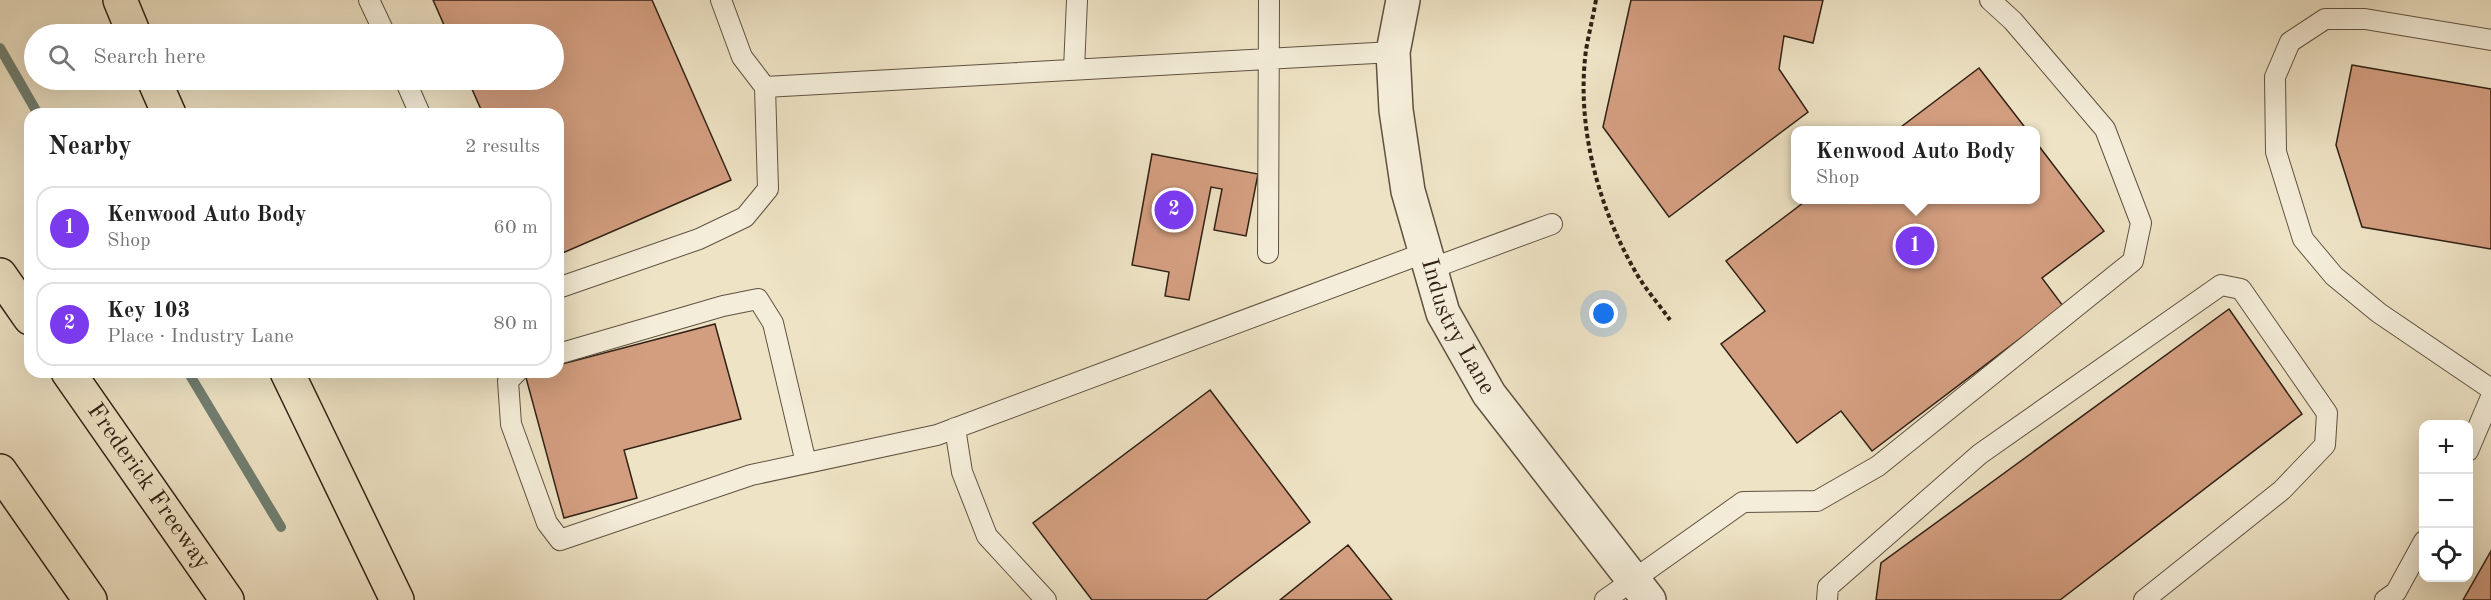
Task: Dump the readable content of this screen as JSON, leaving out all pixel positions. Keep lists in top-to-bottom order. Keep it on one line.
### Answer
{"streets":{"highway":["Frederick Freeway"],"street":["Industry Lane"]},"page":{"search":"Search here","heading":["Nearby","2 results"],"popup":["Kenwood Auto Body","Shop"],"list":[{"mark":"1","name":"Kenwood Auto Body","note":"Shop","value":"60 m"},{"mark":"2","name":"Key 103","note":"Place · Industry Lane","value":"80 m"}],"pins":["2","1"],"map_buttons":["+","−"]}}
